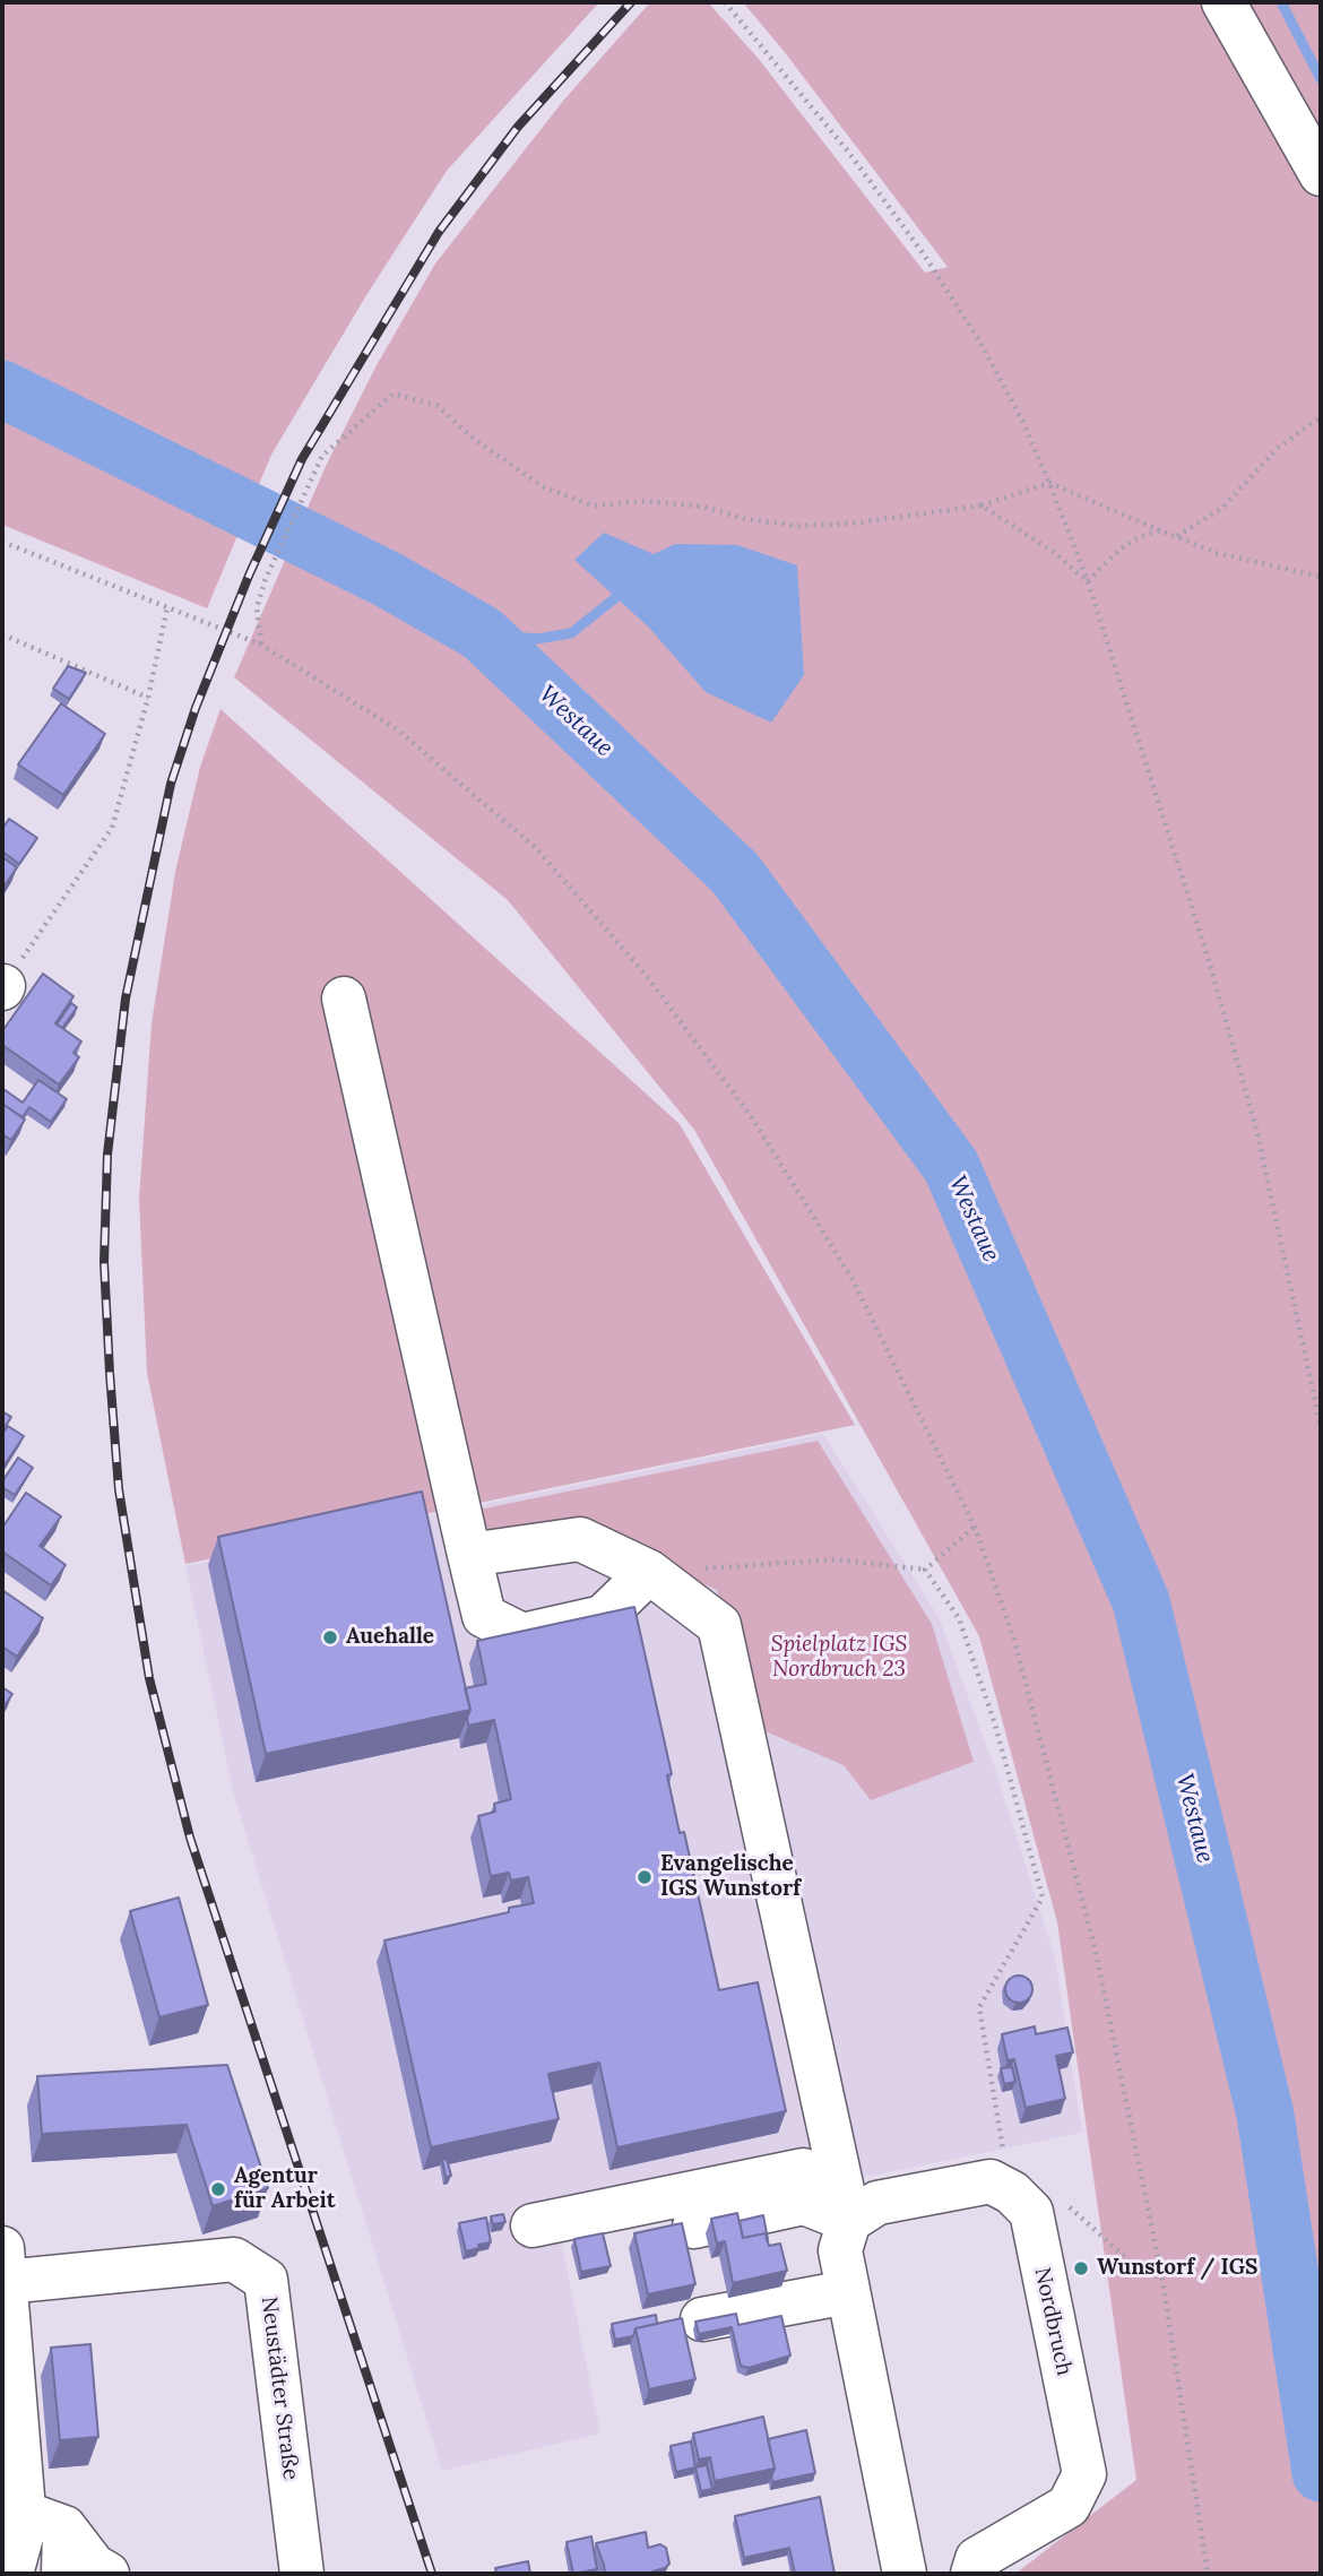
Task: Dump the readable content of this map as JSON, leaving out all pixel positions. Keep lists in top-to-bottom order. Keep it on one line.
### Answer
{"streets":{"street":["Nordbruch","Neustädter Straße"]},"water":["Westaue"],"parks":["Spielplatz IGS Nordbruch 23"],"places":["Auehalle","Evangelische IGS Wunstorf","Agentur für Arbeit","Wunstorf / IGS"]}
